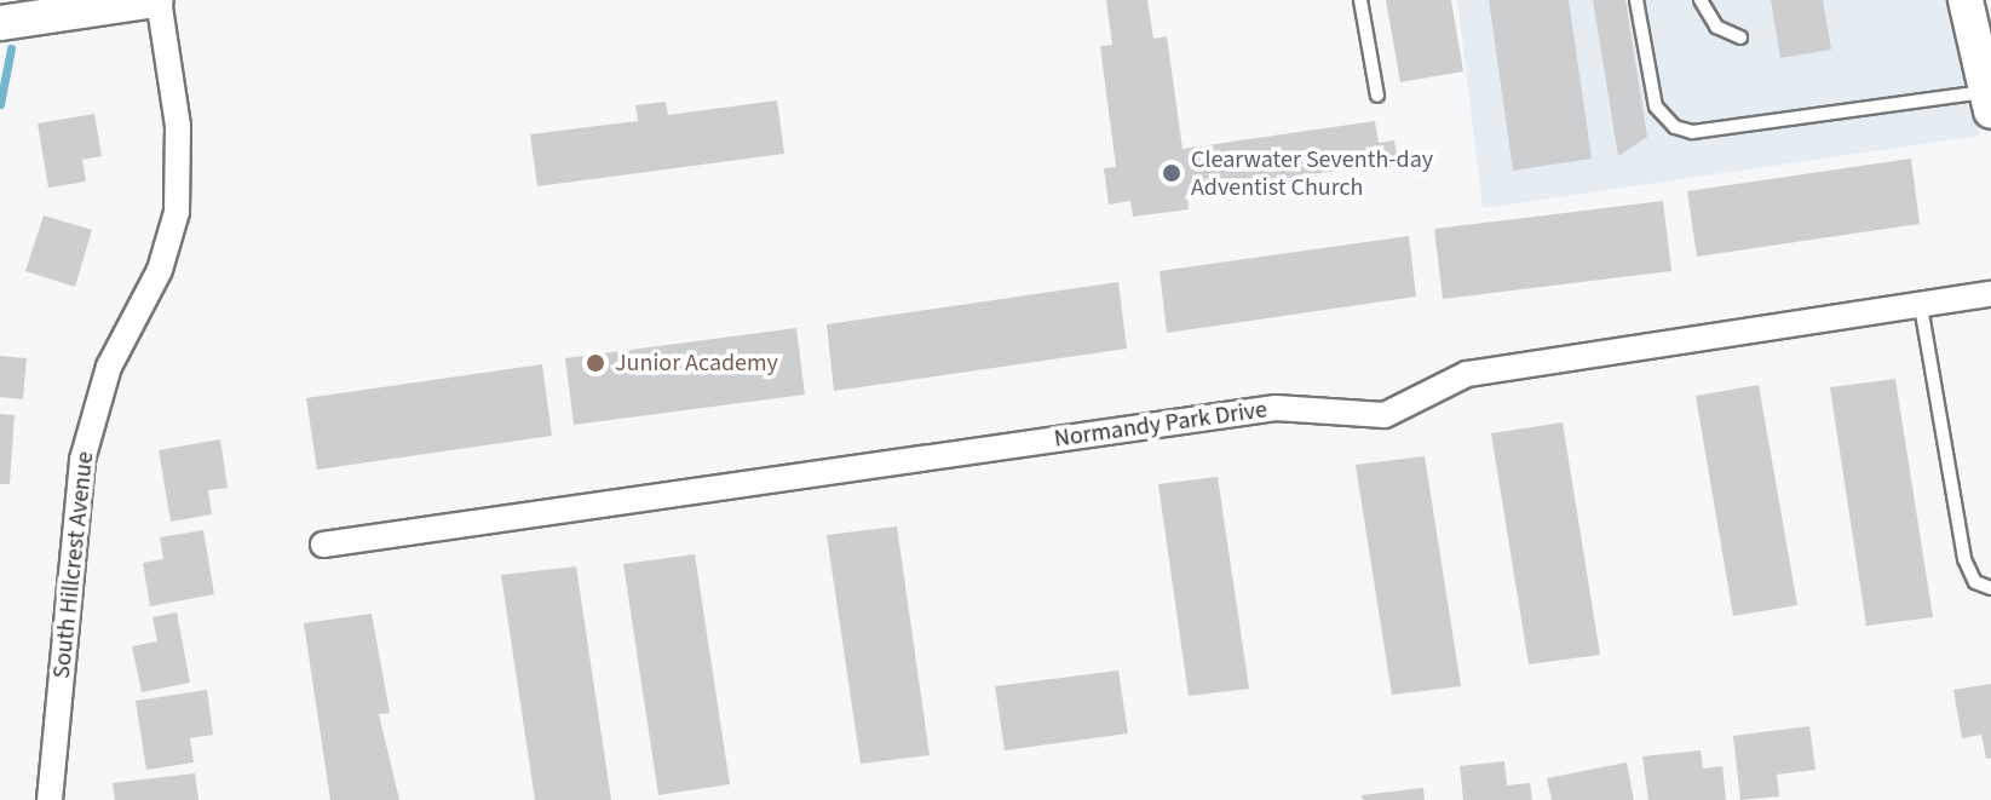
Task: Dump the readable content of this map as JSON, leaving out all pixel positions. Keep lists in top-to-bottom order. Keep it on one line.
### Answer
{"streets":{"street":["Normandy Park Drive","South Hillcrest Avenue"]},"places":["Clearwater Seventh-day Adventist Church","Junior Academy"]}
